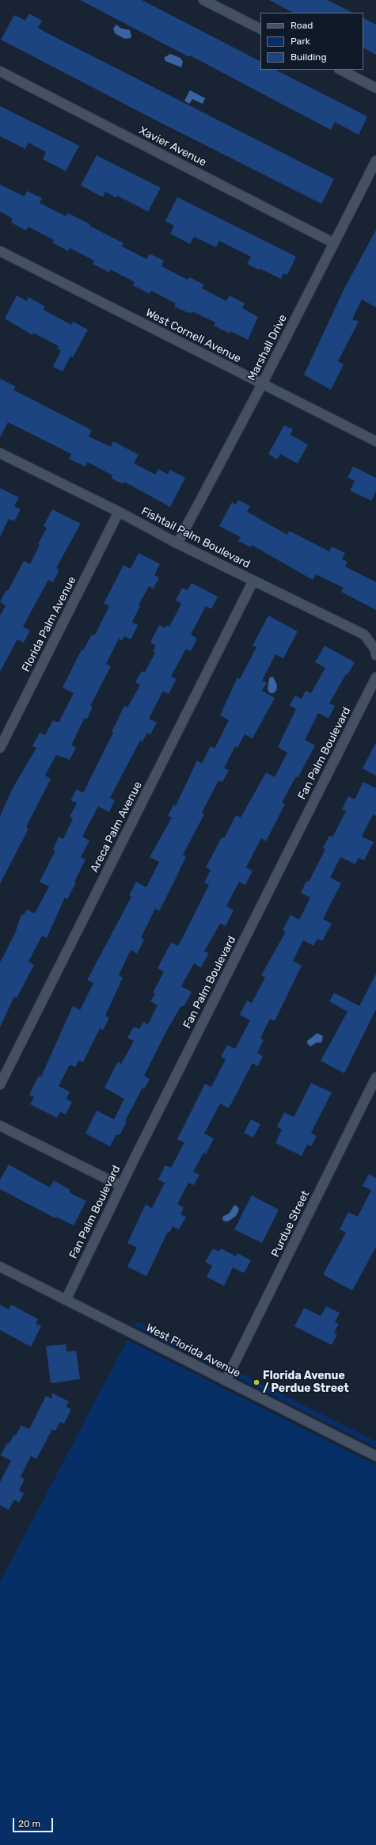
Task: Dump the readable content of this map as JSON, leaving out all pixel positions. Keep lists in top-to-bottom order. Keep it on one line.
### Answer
{"streets":{"street":["Xavier Avenue","West Cornell Avenue","Marshall Drive","Fishtail Palm Boulevard","Florida Palm Avenue","Fan Palm Boulevard","Areca Palm Avenue","Purdue Street","West Florida Avenue"]},"crossings":[["Xavier Avenue","Marshall Drive"],["West Cornell Avenue","Marshall Drive"],["Marshall Drive","Fishtail Palm Boulevard"],["Fishtail Palm Boulevard","Florida Palm Avenue"],["Fishtail Palm Boulevard","Areca Palm Avenue"],["Fan Palm Boulevard","West Florida Avenue"],["Purdue Street","West Florida Avenue"]],"places":["Florida Avenue / Perdue Street"],"legend":["Road","Park","Building"],"scale_bar":"20 m"}
